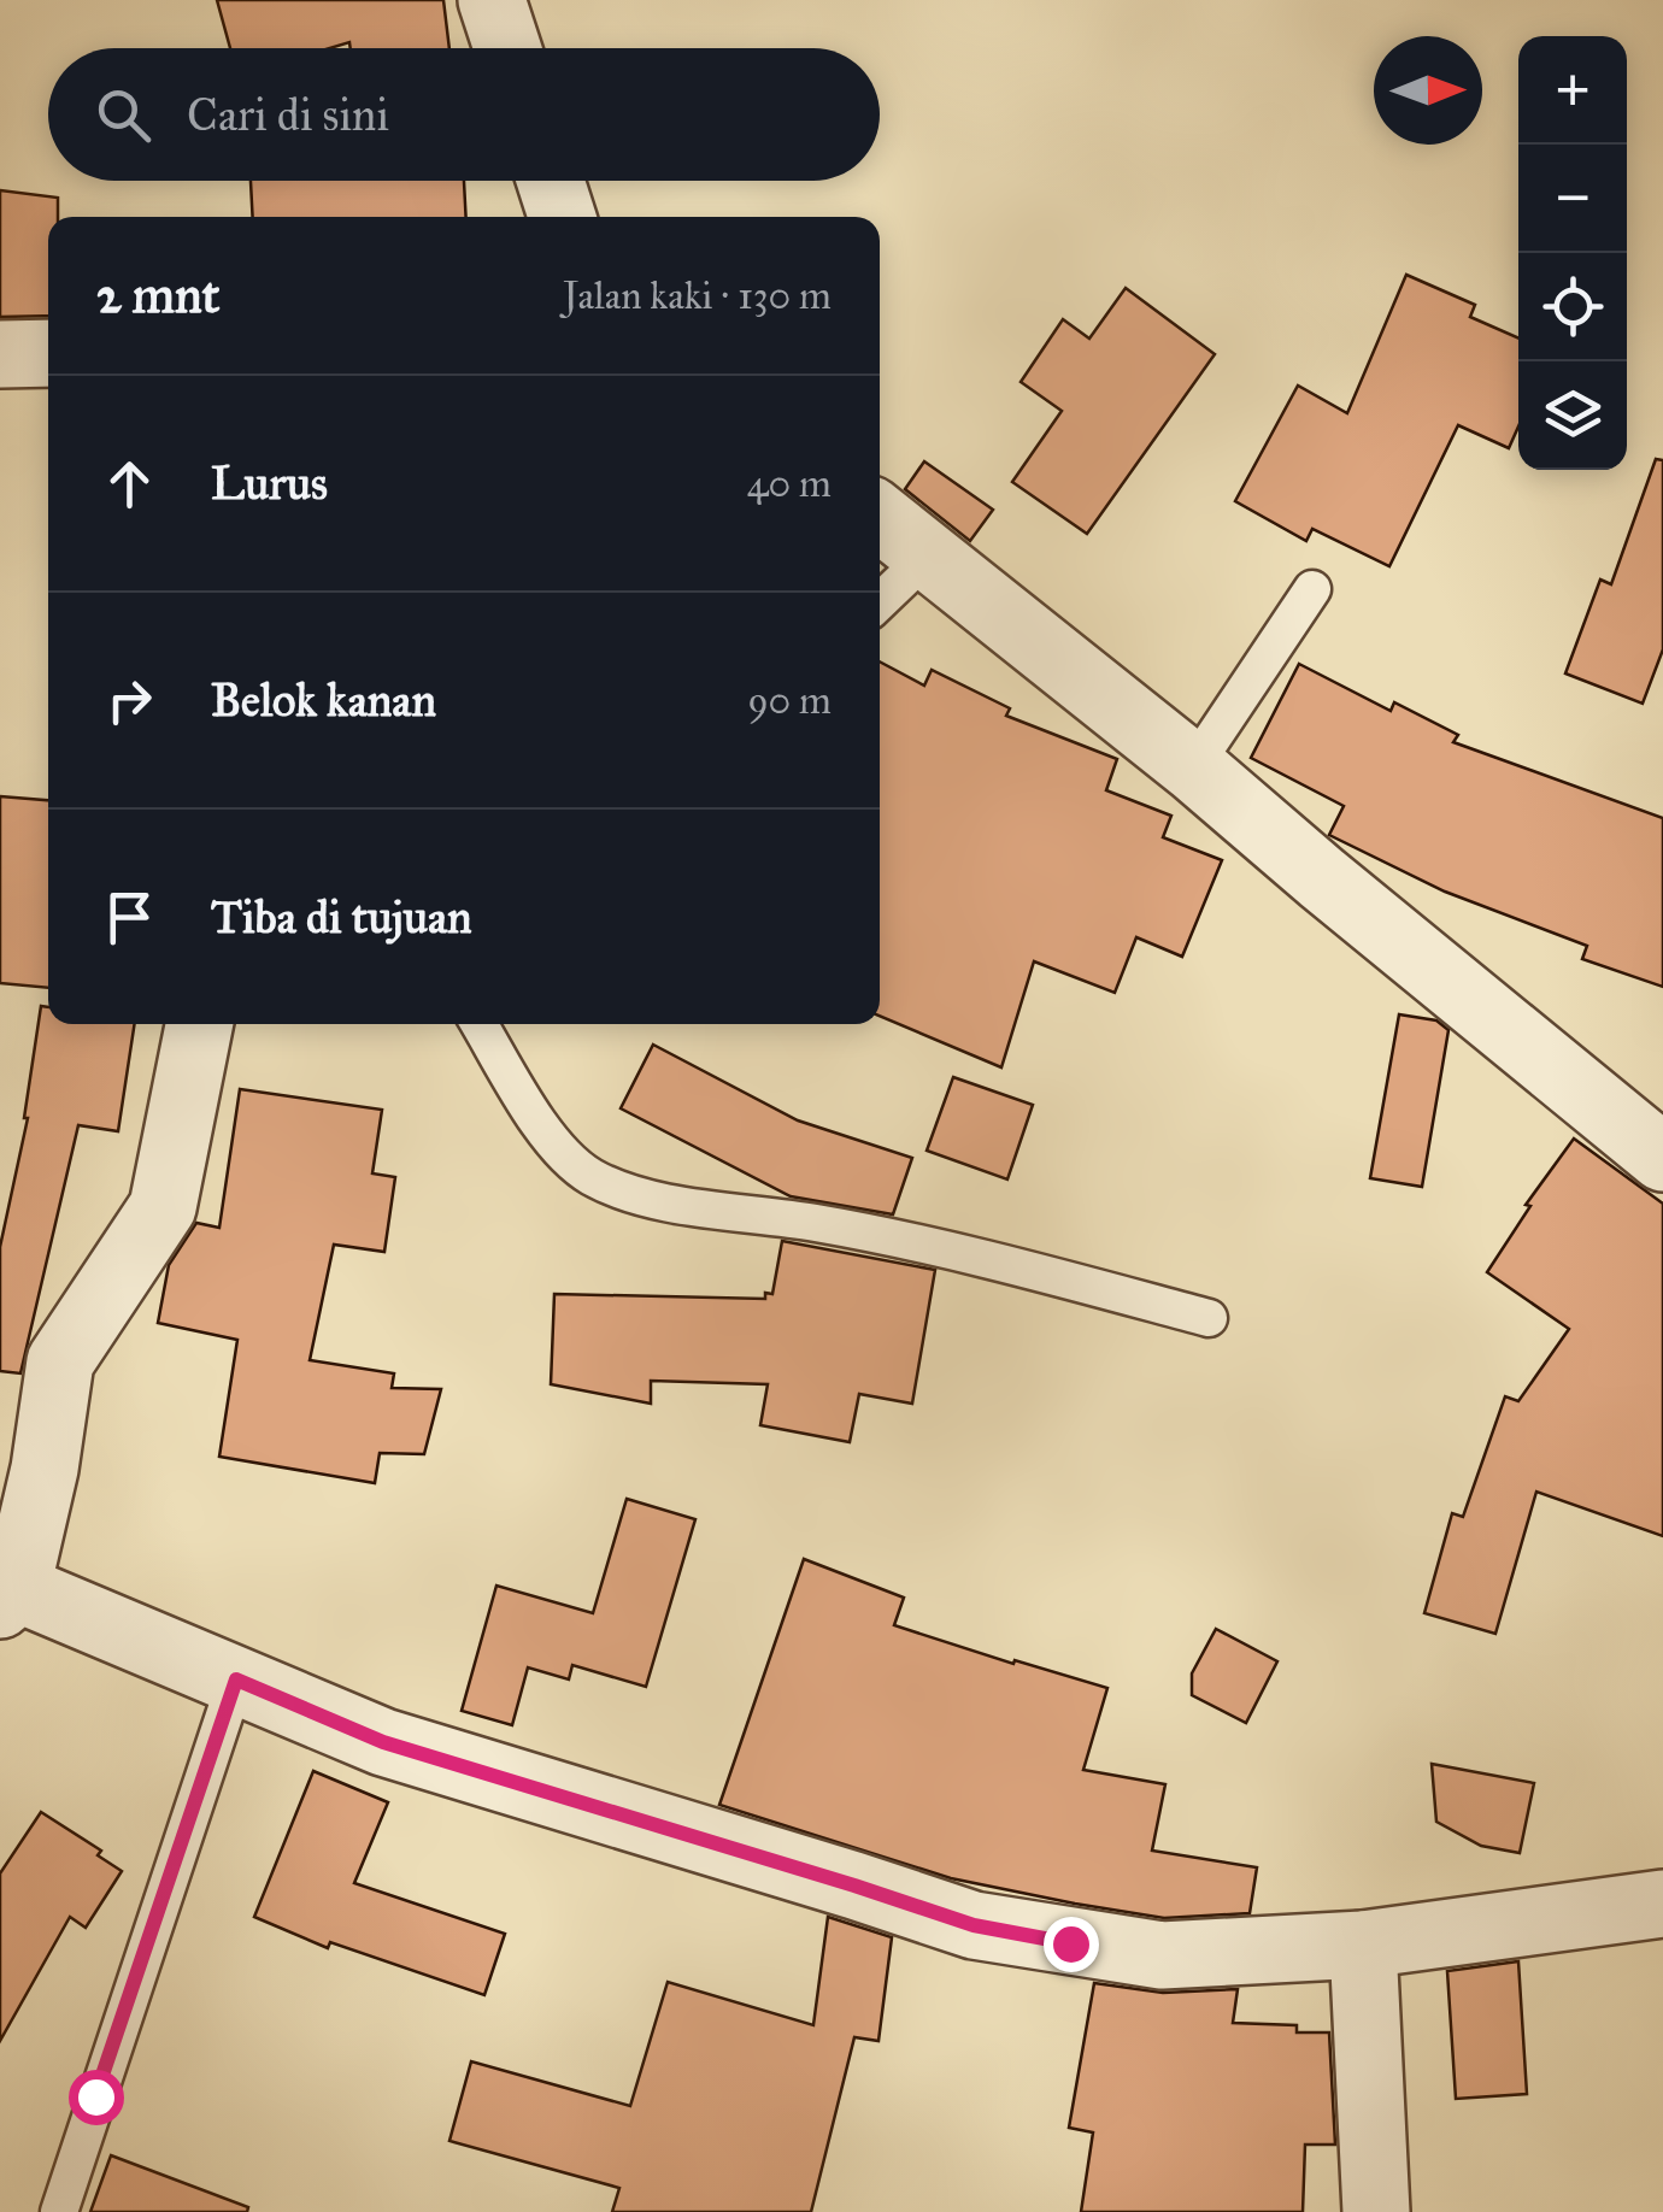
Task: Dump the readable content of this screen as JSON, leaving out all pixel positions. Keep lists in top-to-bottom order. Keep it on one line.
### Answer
{"north":"right","page":{"map_buttons":["+","−"],"search":"Cari di sini","heading":["2 mnt","Jalan kaki · 130 m"],"list":[["Lurus","40 m"],["Belok kanan","90 m"],"Tiba di tujuan"]}}
